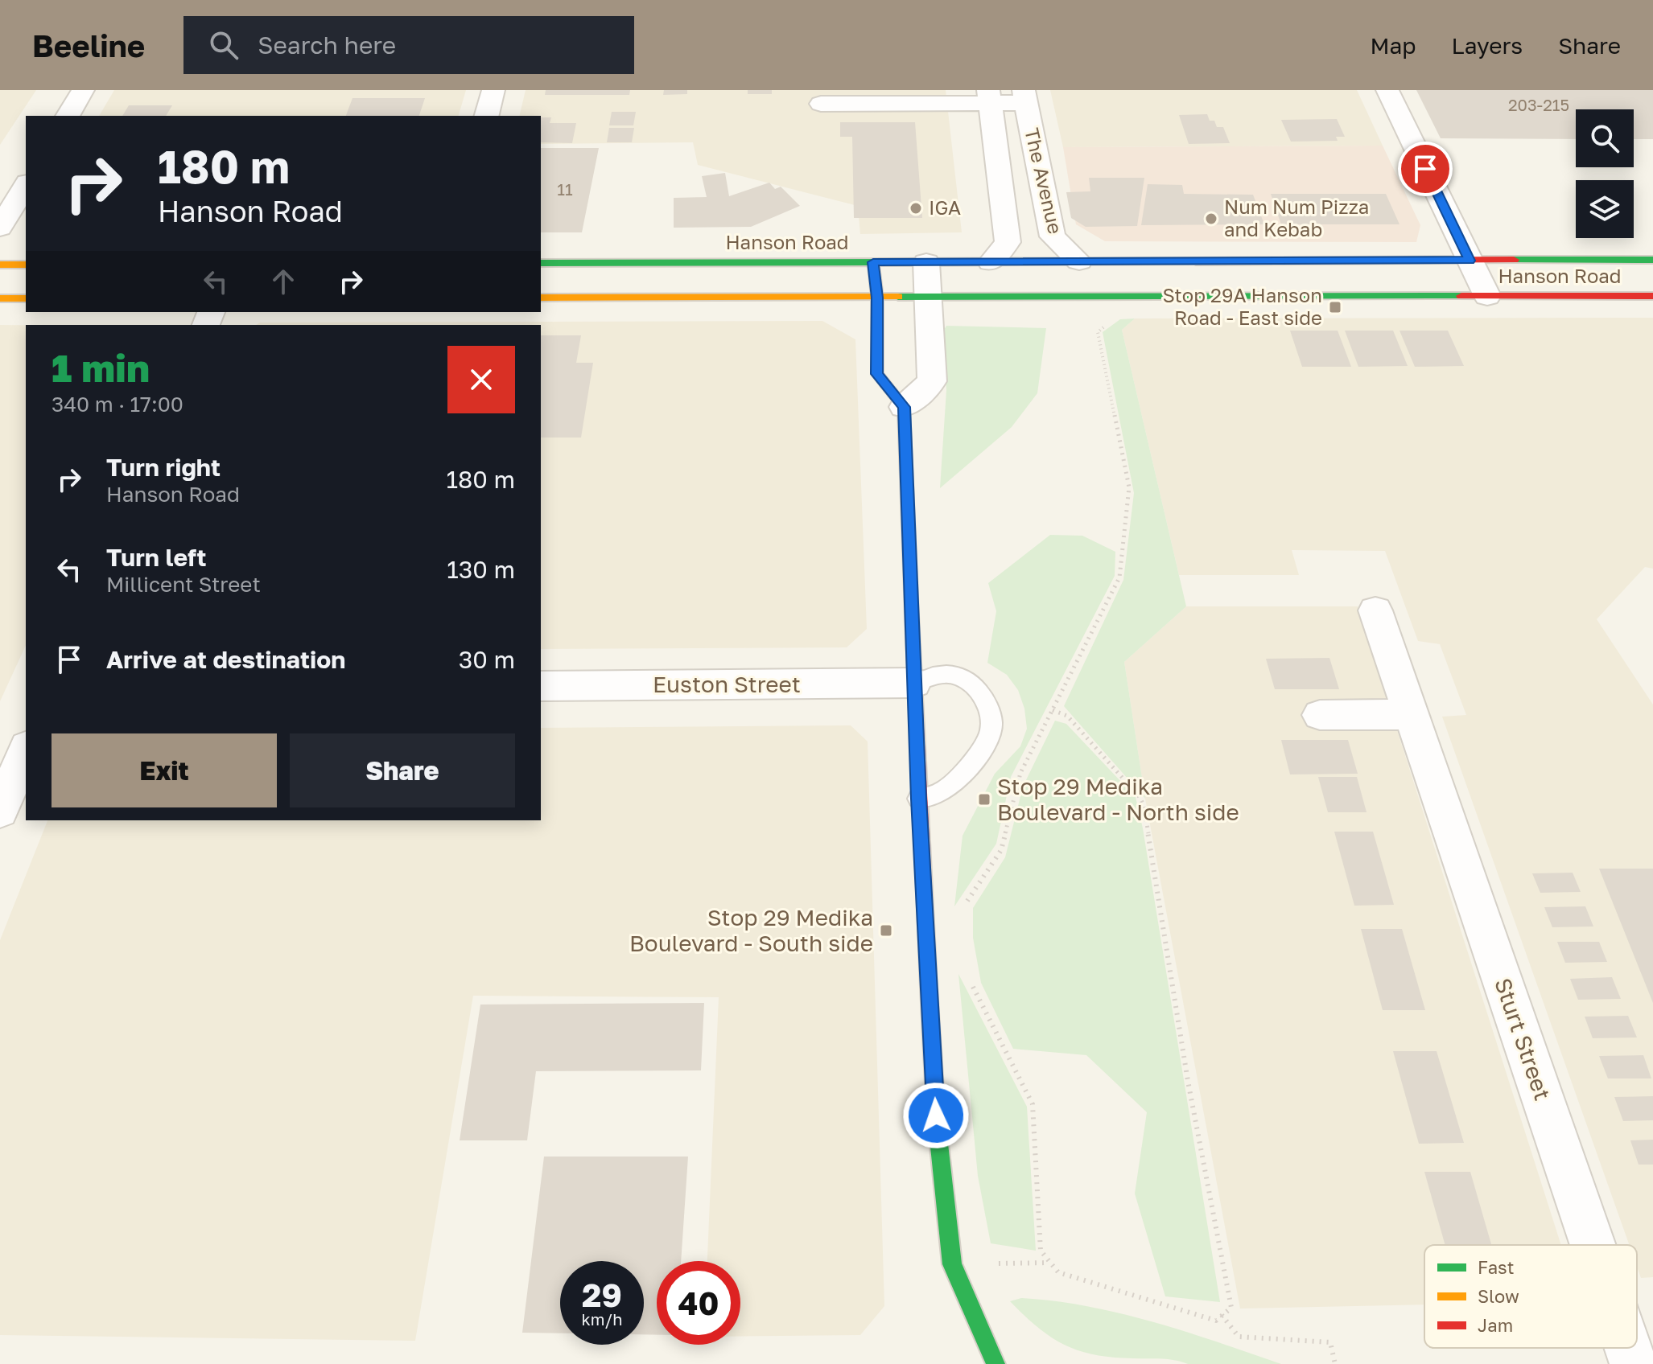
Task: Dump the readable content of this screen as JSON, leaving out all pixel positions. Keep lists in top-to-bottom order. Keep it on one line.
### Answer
{"streets":{"main road":["Hanson Road"],"street":["The Avenue","Euston Street","Sturt Street"]},"crossings":[["The Avenue","Hanson Road"]],"places":{"other":["IGA","Num Num Pizza and Kebab"],"transit":["Stop 29A Hanson Road - East side","Stop 29 Medika Boulevard - North side","Stop 29 Medika Boulevard - South side"]},"house_numbers":["203-215","11"],"legend":["Fast","Slow","Jam"],"page":{"header":"Beeline","search":"Search here","nav":["Map","Layers","Share"],"turn":["180 m","Hanson Road"],"heading":["1 min","340 m · 17:00"],"list":[{"name":"Turn right","note":"Hanson Road","value":"180 m"},{"name":"Turn left","note":"Millicent Street","value":"130 m"},{"name":"Arrive at destination","value":"30 m"}],"buttons":["Exit","Share"],"speed":"29 km/h","limit":"40"}}
